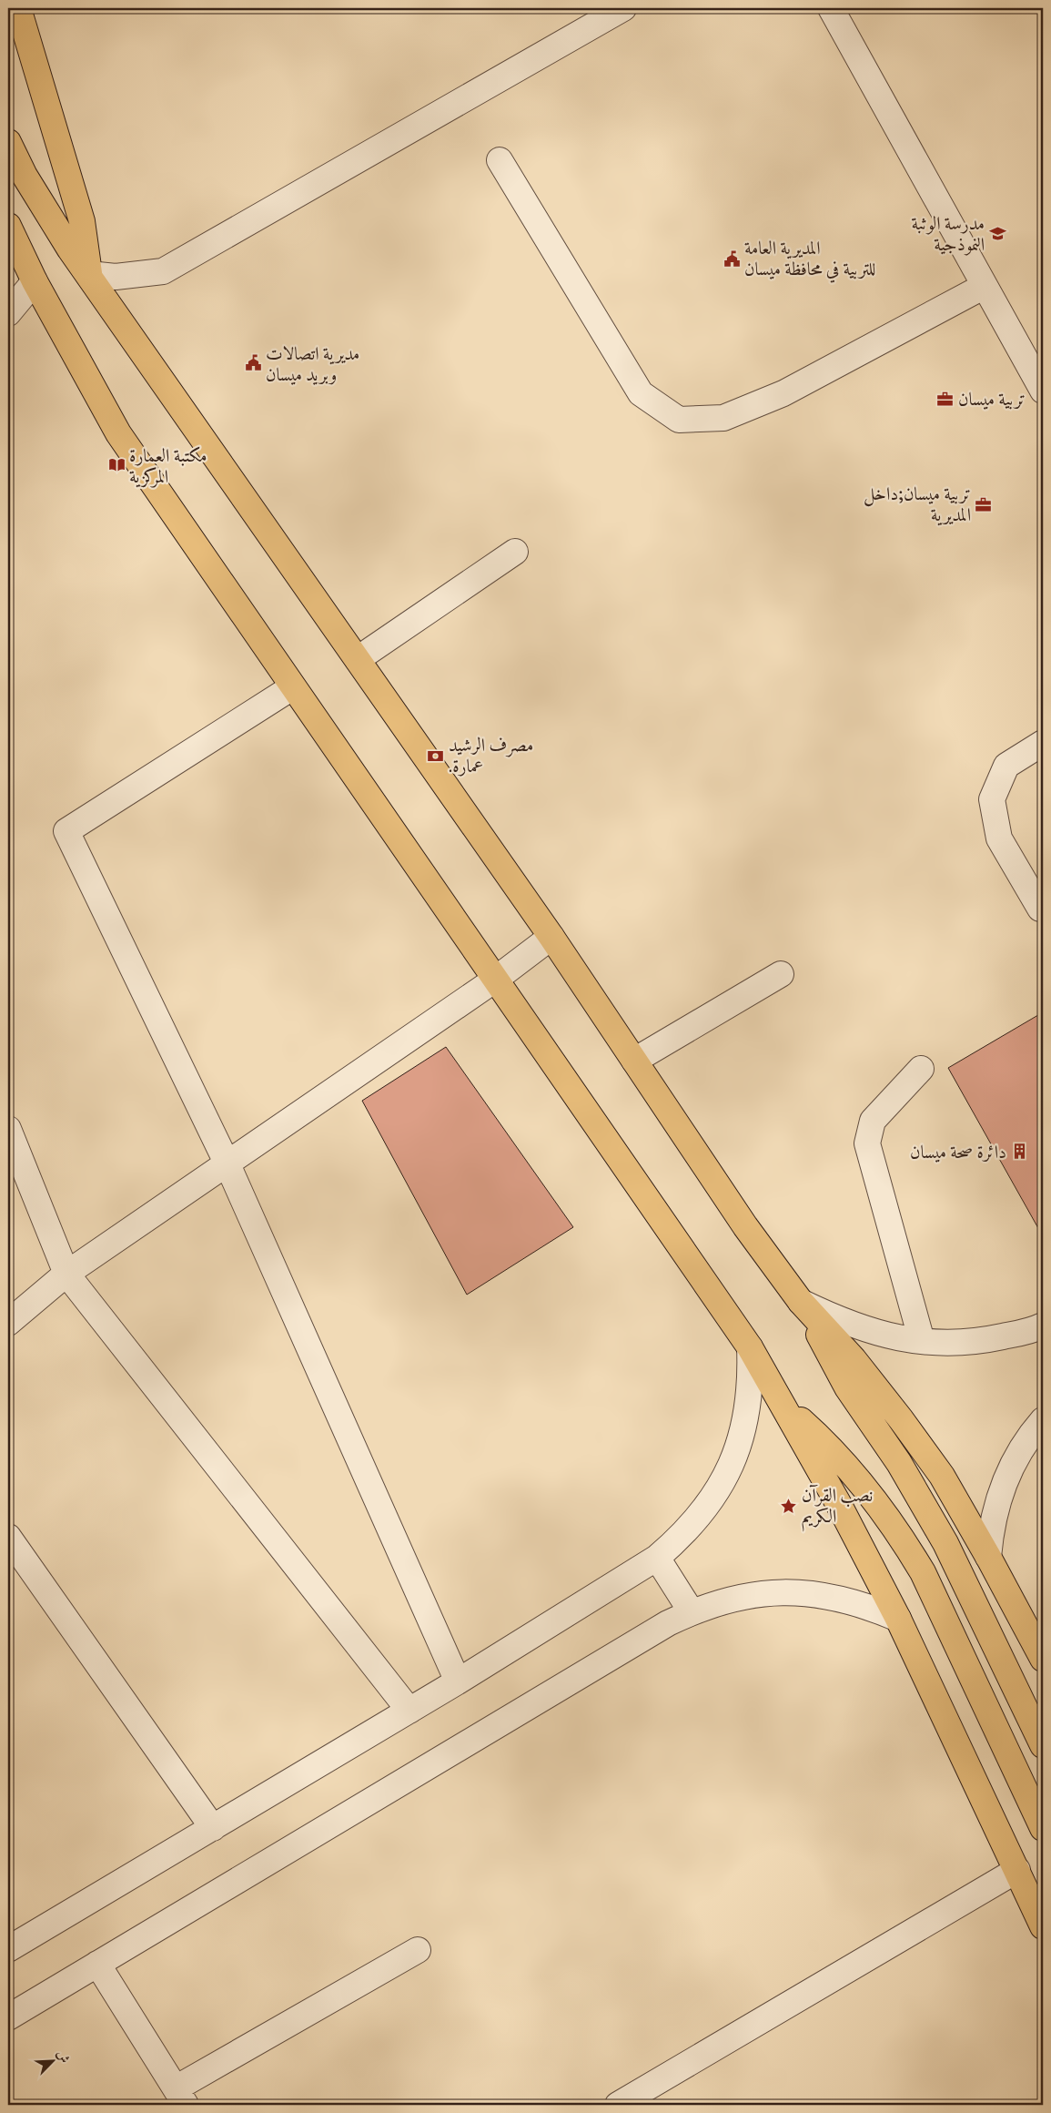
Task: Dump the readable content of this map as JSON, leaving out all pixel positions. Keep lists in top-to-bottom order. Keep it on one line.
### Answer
{"places":{"school or university":["مدرسة الوثبة النموذجية"],"public building":["المديرية العامة للتربية في محافظة ميسان","مديرية اتصالات وبريد ميسان"],"office":["تربية ميسان","تربية ميسان;داخل المديرية"],"library":["مكتبة العمارة المركزية"],"bank":["مصرف الرشيد .عمارة"],"building":["دائرة صحة ميسان"],"place":["نصب القرآن الكريم"]},"north":"top right"}
